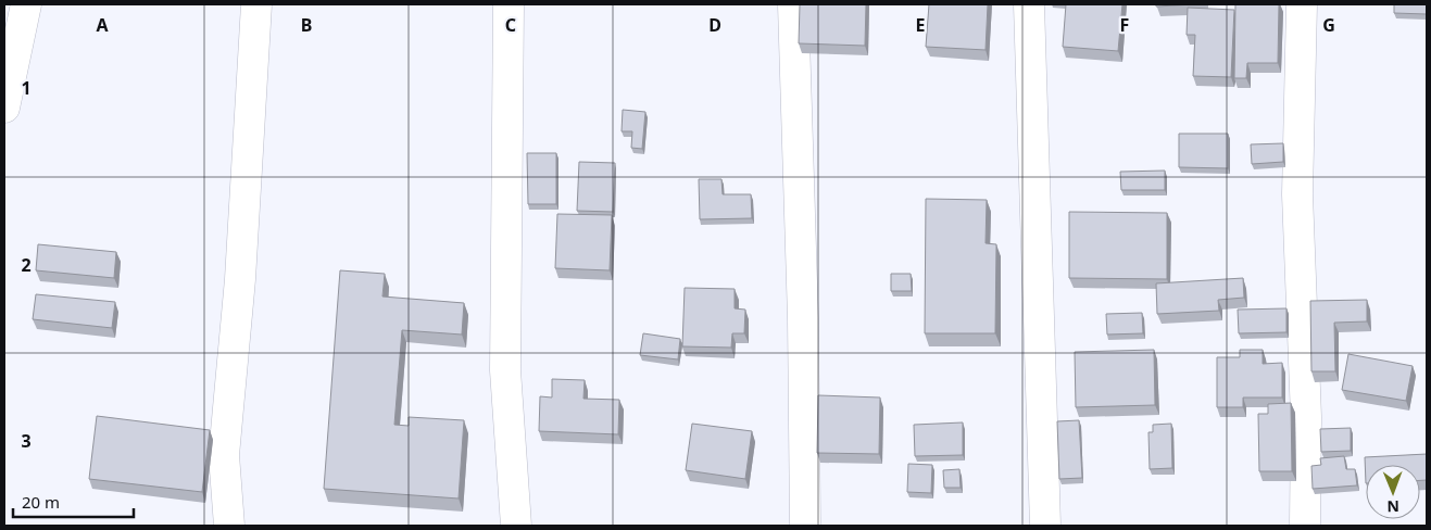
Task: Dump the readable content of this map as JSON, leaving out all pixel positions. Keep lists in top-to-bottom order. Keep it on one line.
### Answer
{"scale_bar":"20 m","north":"bottom","grid":{"columns":["A","B","C","D","E","F","G"],"rows":["1","2","3"]}}
